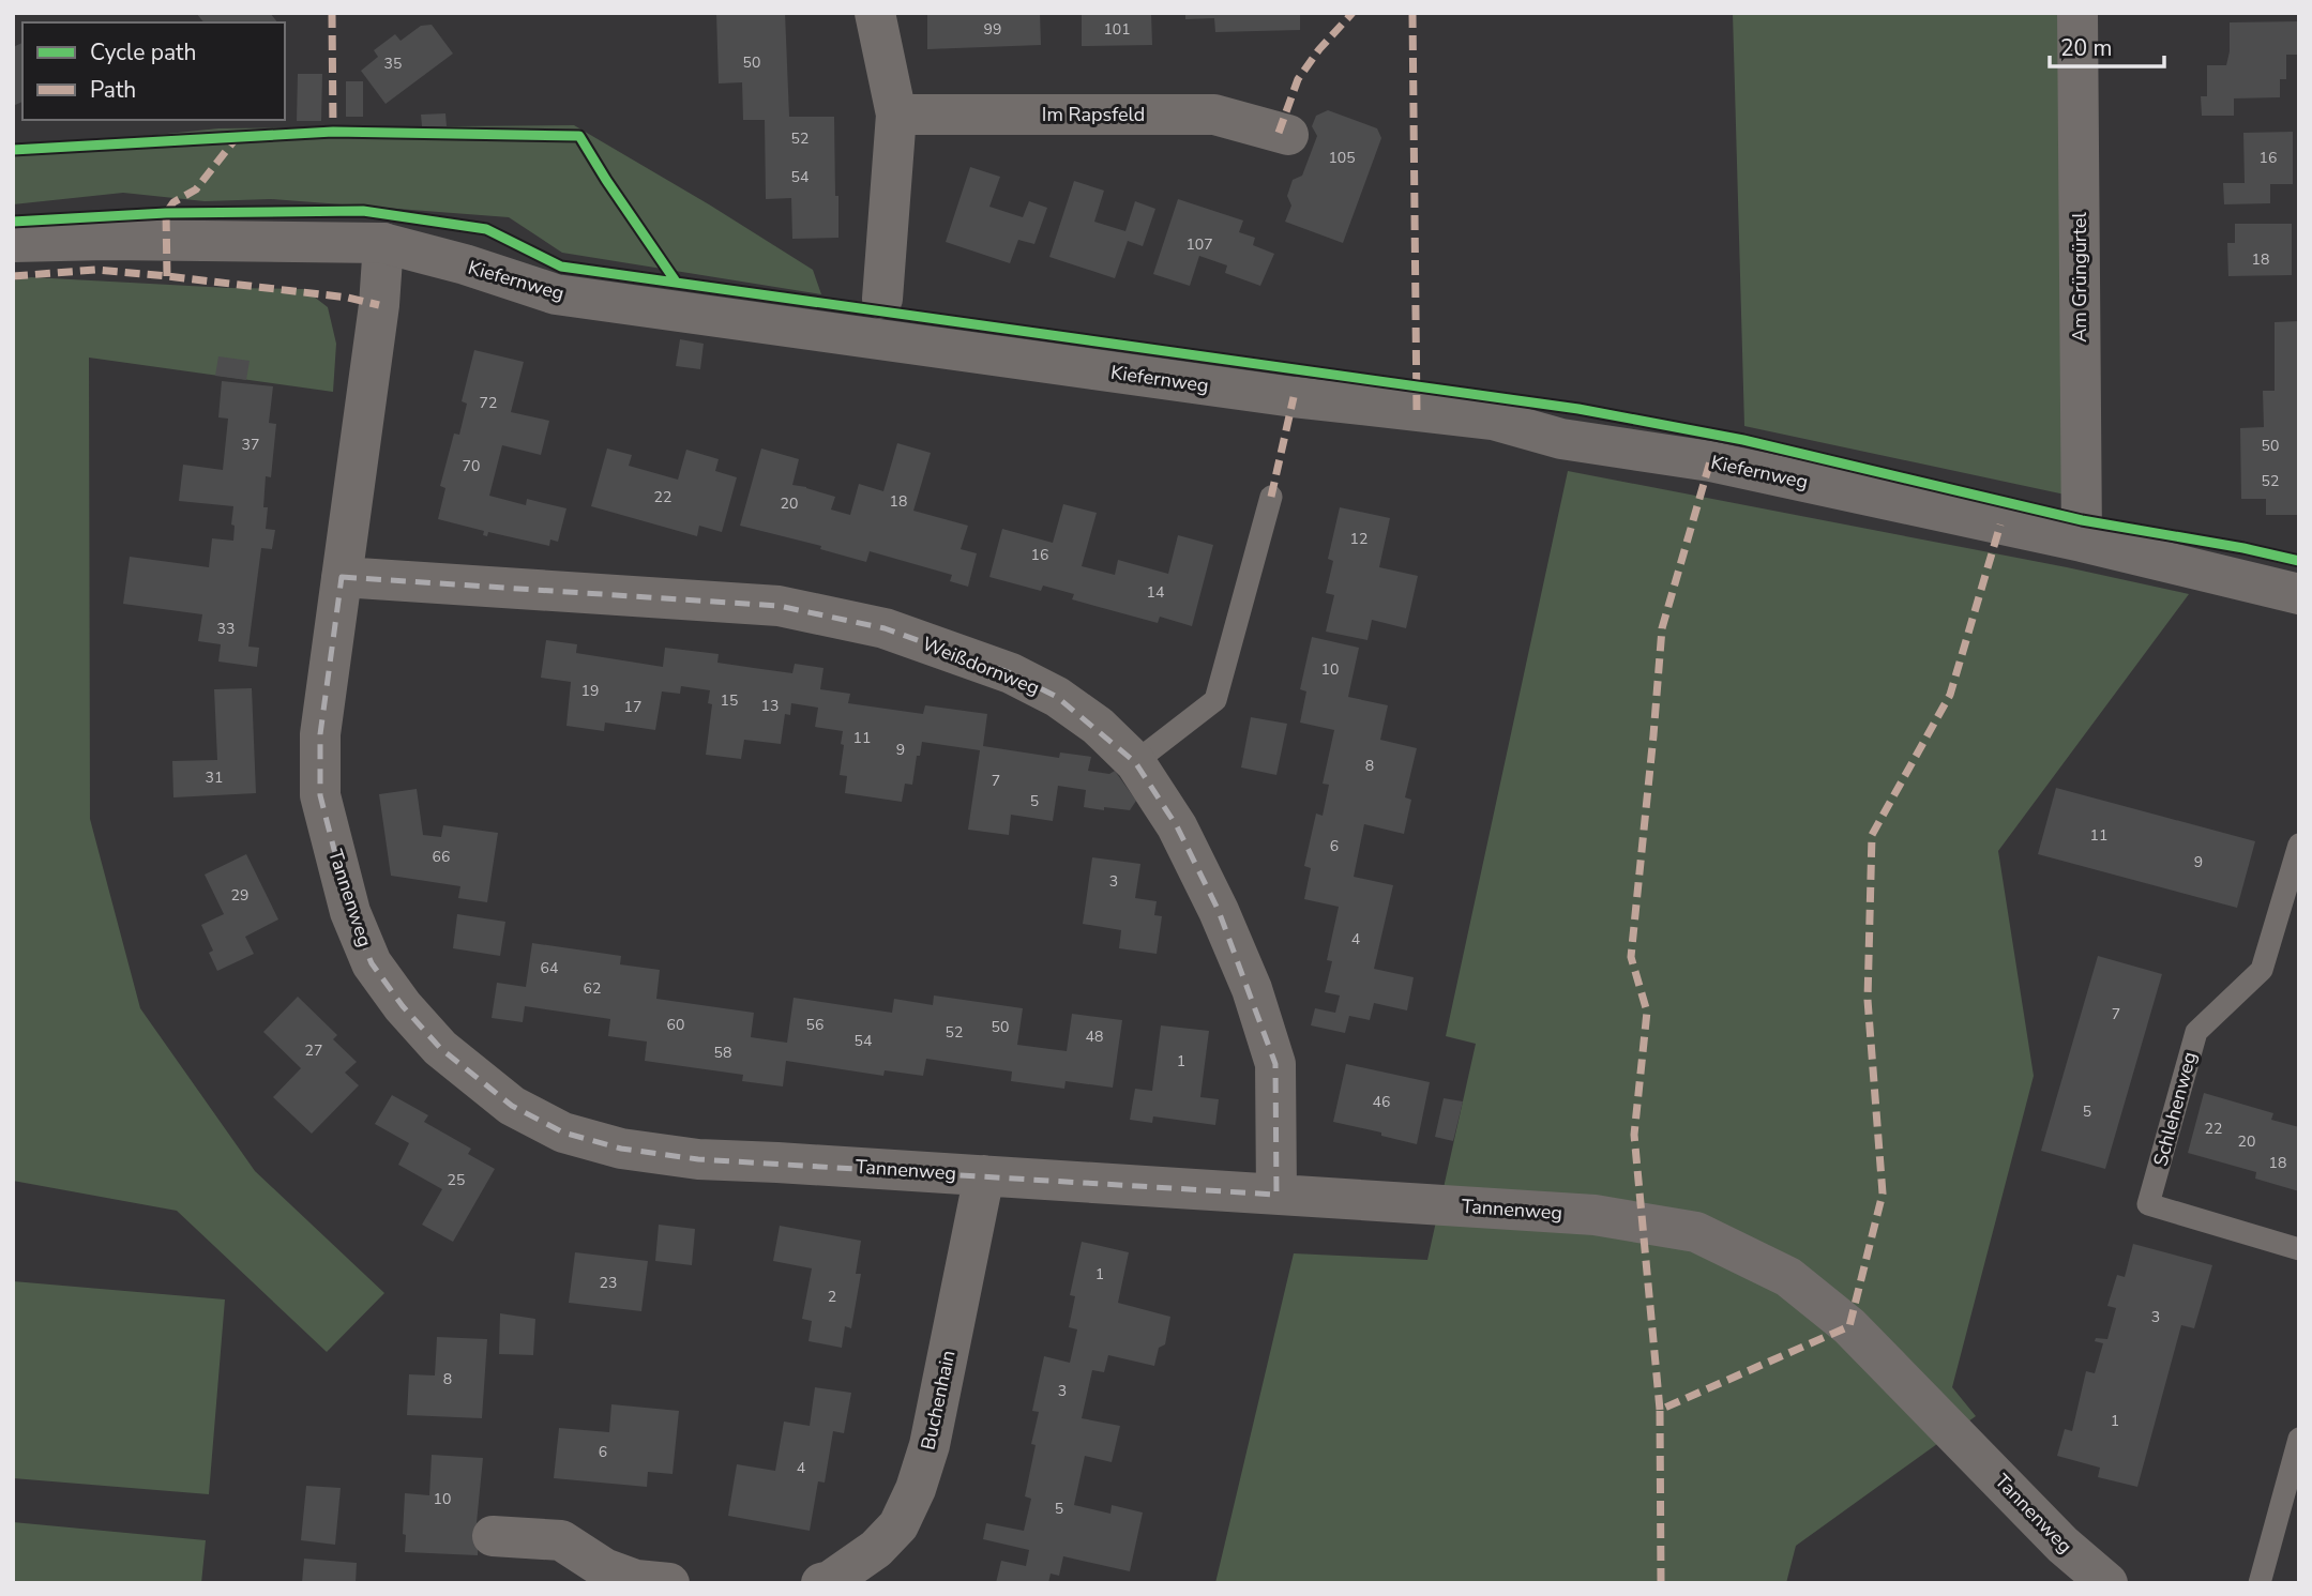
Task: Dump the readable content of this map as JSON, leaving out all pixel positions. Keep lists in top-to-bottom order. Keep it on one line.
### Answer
{"streets":{"street":["Im Rapsfeld","Am Grüngürtel","Kiefernweg","Weißdornweg","Tannenweg","Buchenhain"],"lane":["Schlehenweg"]},"crossings":[["Am Grüngürtel","Kiefernweg"],["Kiefernweg","Tannenweg"],["Weißdornweg","Tannenweg"],["Tannenweg","Buchenhain"]],"house_numbers":["99","101","50","35","52","105","16","54","107","18","72","37","50","70","52","22","18","20","12","16","14","33","10","19","15","13","17","11","9","8","31","7","5","11","6","66","9","3","29","4","64","62","7","60","56","50","52","48","54","27","58","1","46","5","22","20","18","25","1","23","2","3","8","3","1","6","4","10","5"],"legend":["Cycle path","Path"],"scale_bar":"20 m"}
